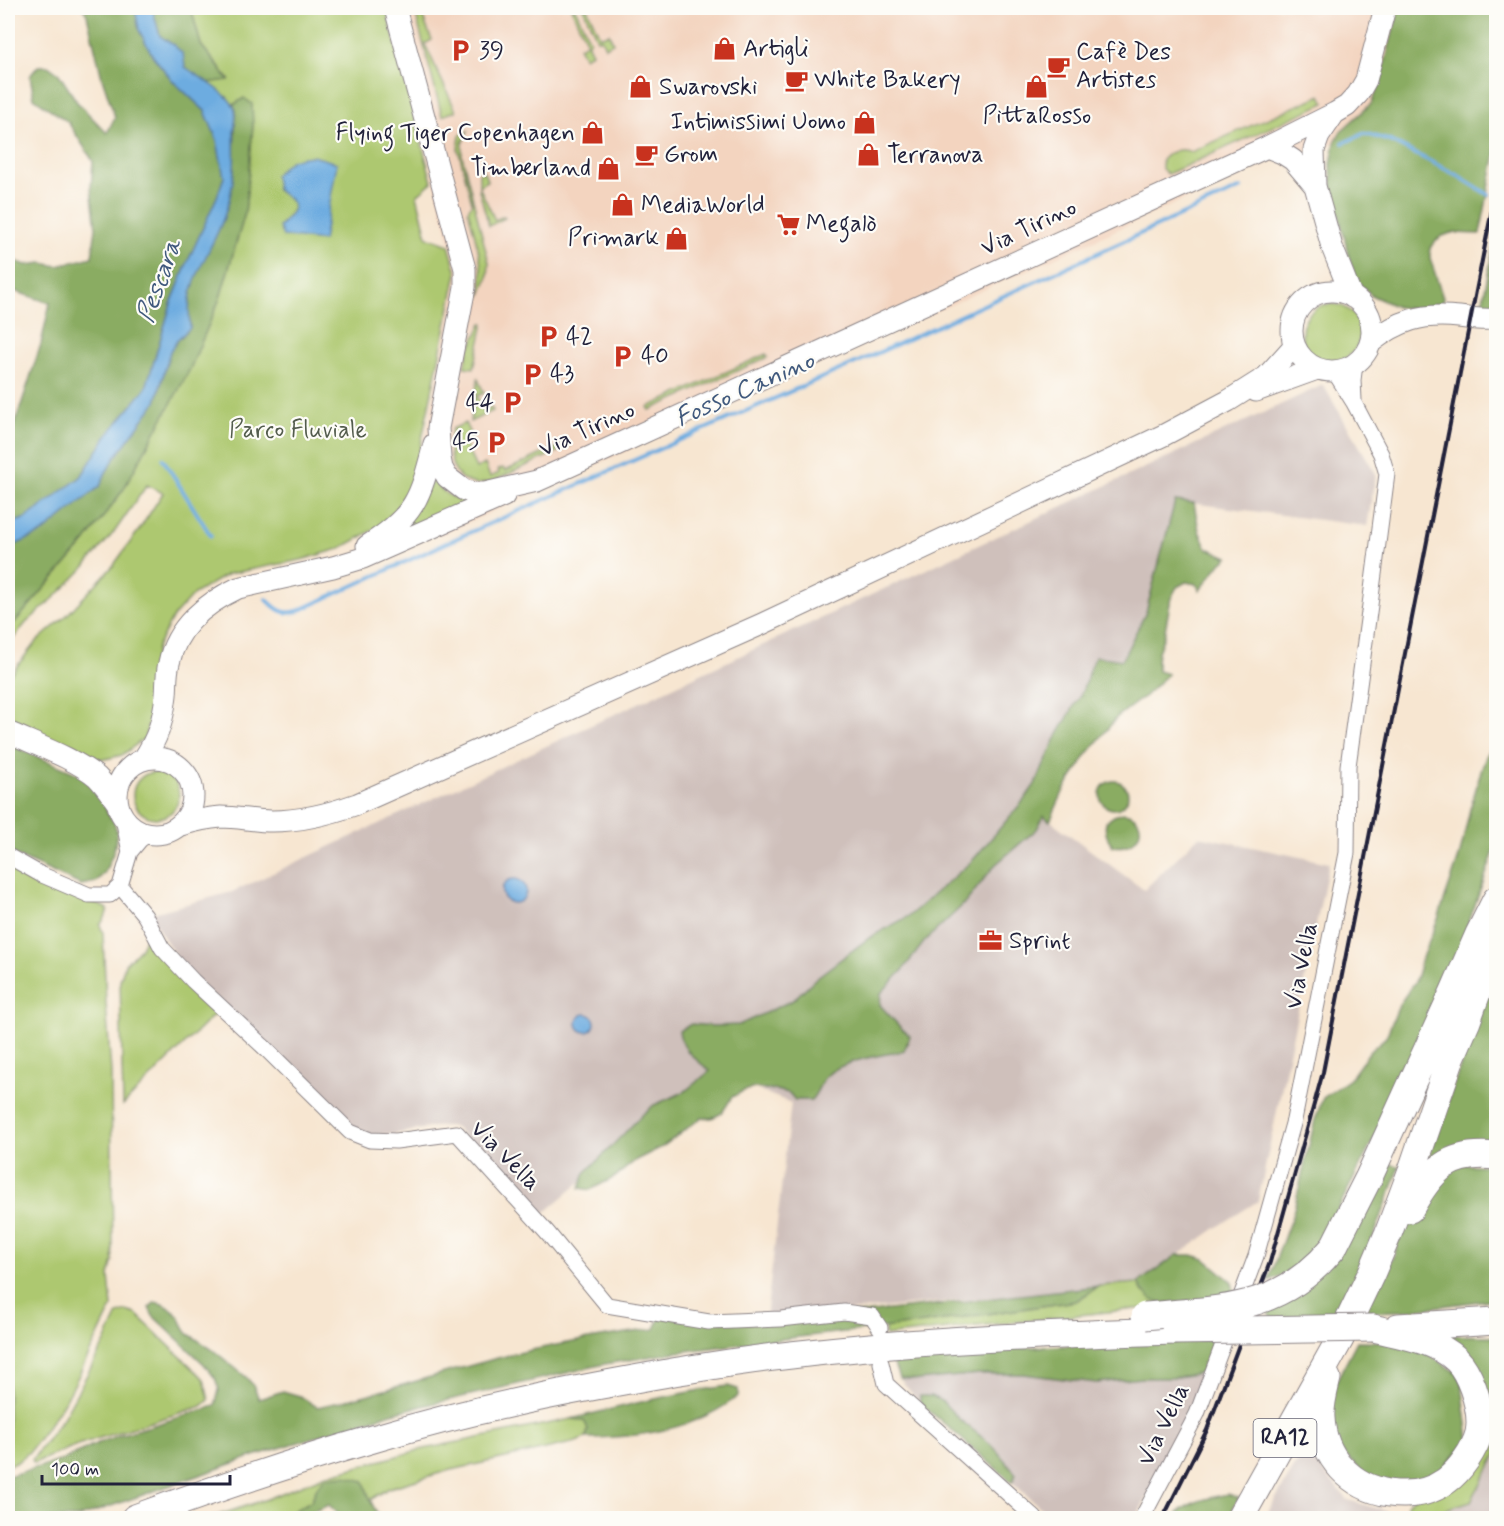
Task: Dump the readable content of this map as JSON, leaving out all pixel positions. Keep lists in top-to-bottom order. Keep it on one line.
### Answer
{"streets":{"highway":["RA12"],"street":["Via Tirino","Via Vella"]},"water":["Pescara","Fosso Canino"],"parks":["Parco Fluviale"],"places":{"shop":["Artigli","PittaRosso","Swarovski","Intimissimi Uomo","Flying Tiger Copenhagen","Terranova","Timberland","MediaWorld","Primark"],"parking":["39","42","40","43","44","45"],"cafe":["Cafè Des Artistes","White Bakery","Grom"],"supermarket":["Megalò"],"office":["Sprint"]},"scale_bar":"100 m"}
